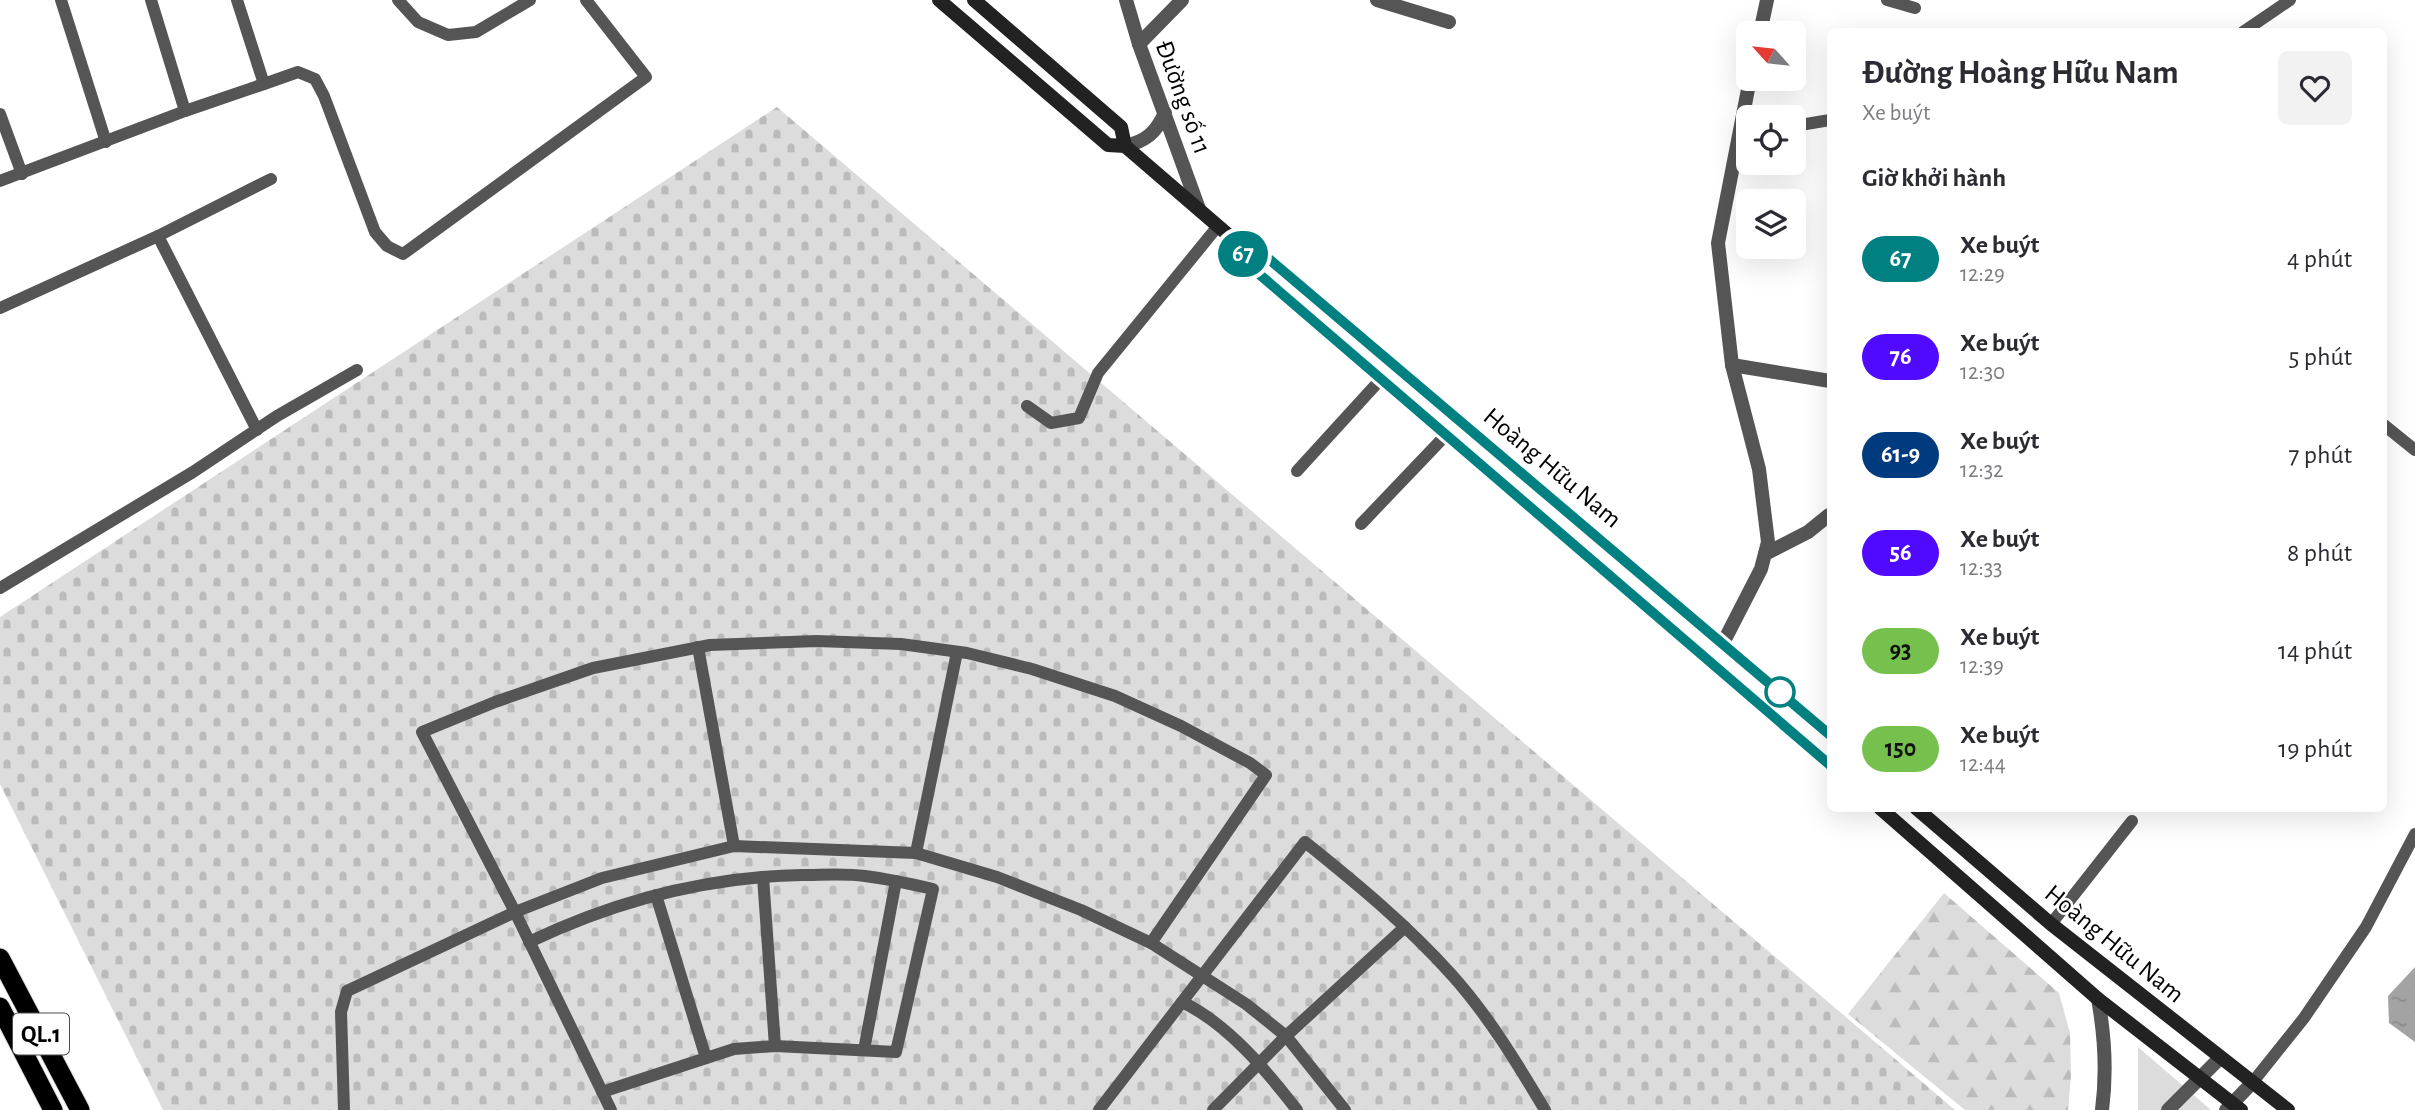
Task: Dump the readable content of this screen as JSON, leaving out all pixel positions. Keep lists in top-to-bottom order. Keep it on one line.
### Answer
{"streets":{"highway":["QL.1"],"main road":["Hoàng Hữu Nam"],"street":["Đường số 11"]},"crossings":[["Đường số 11","Hoàng Hữu Nam"]],"lines":["bus line 67"],"north":"top left","page":{"on_map":"67","heading":[["Đường Hoàng Hữu Nam","Xe buýt"],"Giờ khởi hành"],"list":[{"mark":"67","name":"Xe buýt","note":"12:29","value":"4 phút"},{"mark":"76","name":"Xe buýt","note":"12:30","value":"5 phút"},{"mark":"61-9","name":"Xe buýt","note":"12:32","value":"7 phút"},{"mark":"56","name":"Xe buýt","note":"12:33","value":"8 phút"},{"mark":"93","name":"Xe buýt","note":"12:39","value":"14 phút"},{"mark":"150","name":"Xe buýt","note":"12:44","value":"19 phút"}]}}
